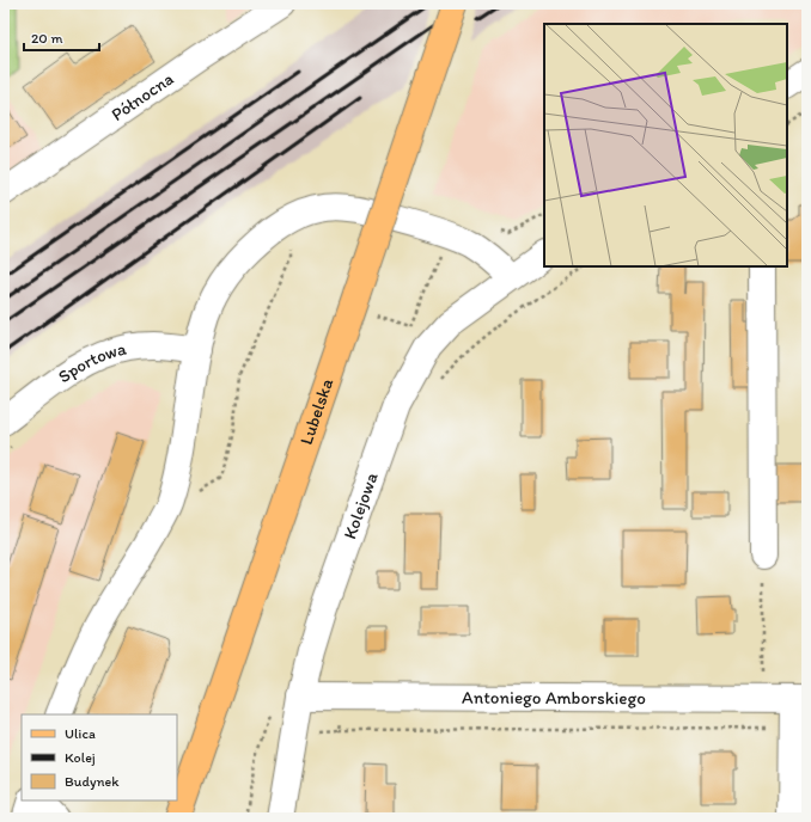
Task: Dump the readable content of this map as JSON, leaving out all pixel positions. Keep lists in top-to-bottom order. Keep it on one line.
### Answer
{"streets":{"main road":["Lubelska"],"street":["Północna","Sportowa","Kolejowa","Antoniego Amborskiego"]},"crossings":[["Kolejowa","Antoniego Amborskiego"]],"legend":["Ulica","Kolej","Budynek"],"scale_bar":"20 m"}
